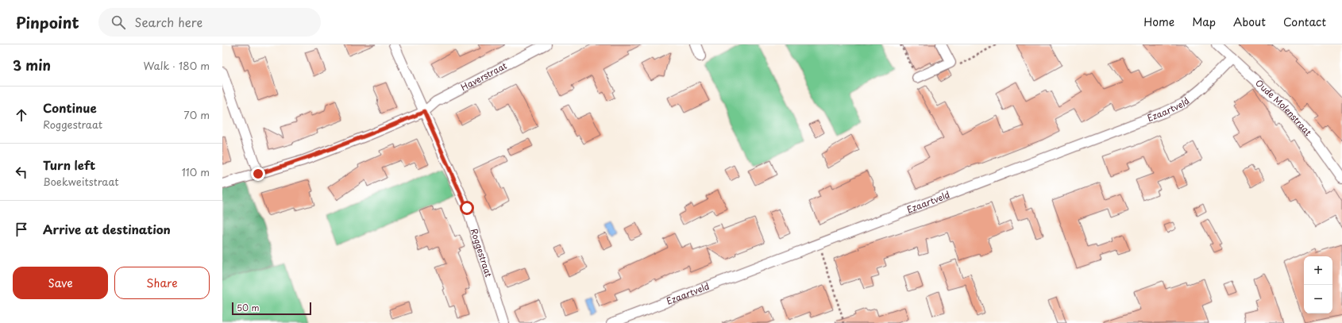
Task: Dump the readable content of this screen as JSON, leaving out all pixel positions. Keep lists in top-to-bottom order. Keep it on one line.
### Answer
{"streets":{"street":["Haverstraat","Oude Molenstraat","Ezaartveld","Roggestraat"]},"crossings":[["Haverstraat","Roggestraat"],["Oude Molenstraat","Ezaartveld"]],"scale_bar":"50 m","page":{"header":"Pinpoint","search":"Search here","nav":["Home","Map","About","Contact"],"heading":["3 min","Walk · 180 m"],"list":[["Continue","Roggestraat","70 m"],["Turn left","Boekweitstraat","110 m"],"Arrive at destination"],"map_buttons":["+","−"],"buttons":["Save","Share"],"scale":"50 m"}}
